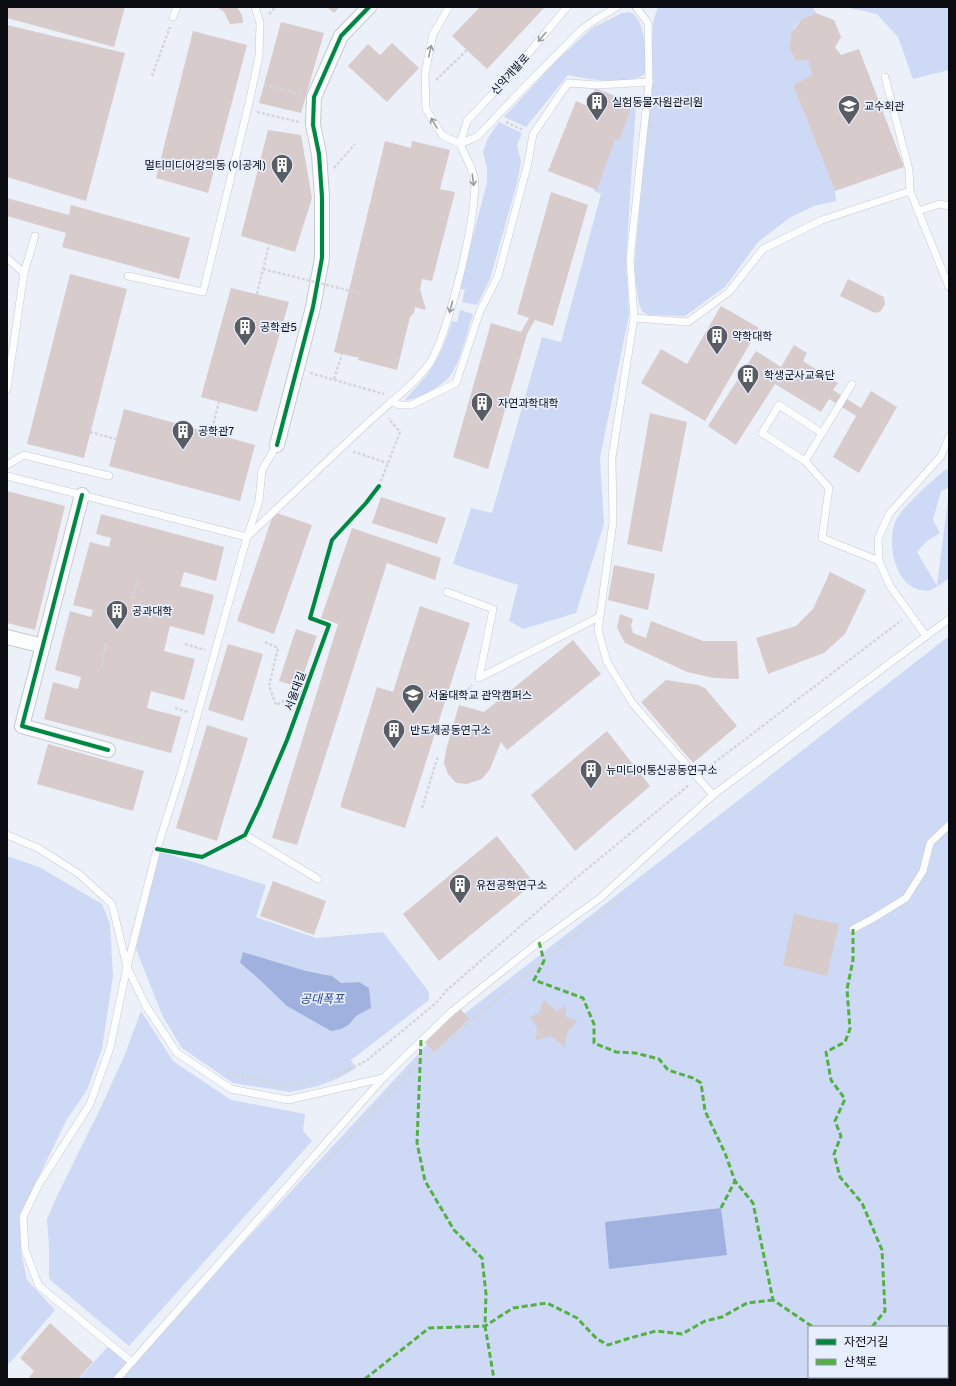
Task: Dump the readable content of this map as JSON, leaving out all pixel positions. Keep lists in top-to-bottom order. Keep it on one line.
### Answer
{"streets":{"lane":["신약개발로"],"cycle path":["서울대길"]},"water":["공대폭포"],"places":{"building":["실험동물자원관리원","멀티미디어강의동 (이공계)","공학관5","약학대학","학생군사교육단","자연과학대학","공학관7","공과대학","반도체공동연구소","뉴미디어통신공동연구소","유전공학연구소"],"school or university":["교수회관","서울대학교 관악캠퍼스"]},"legend":["자전거길","산책로"]}
